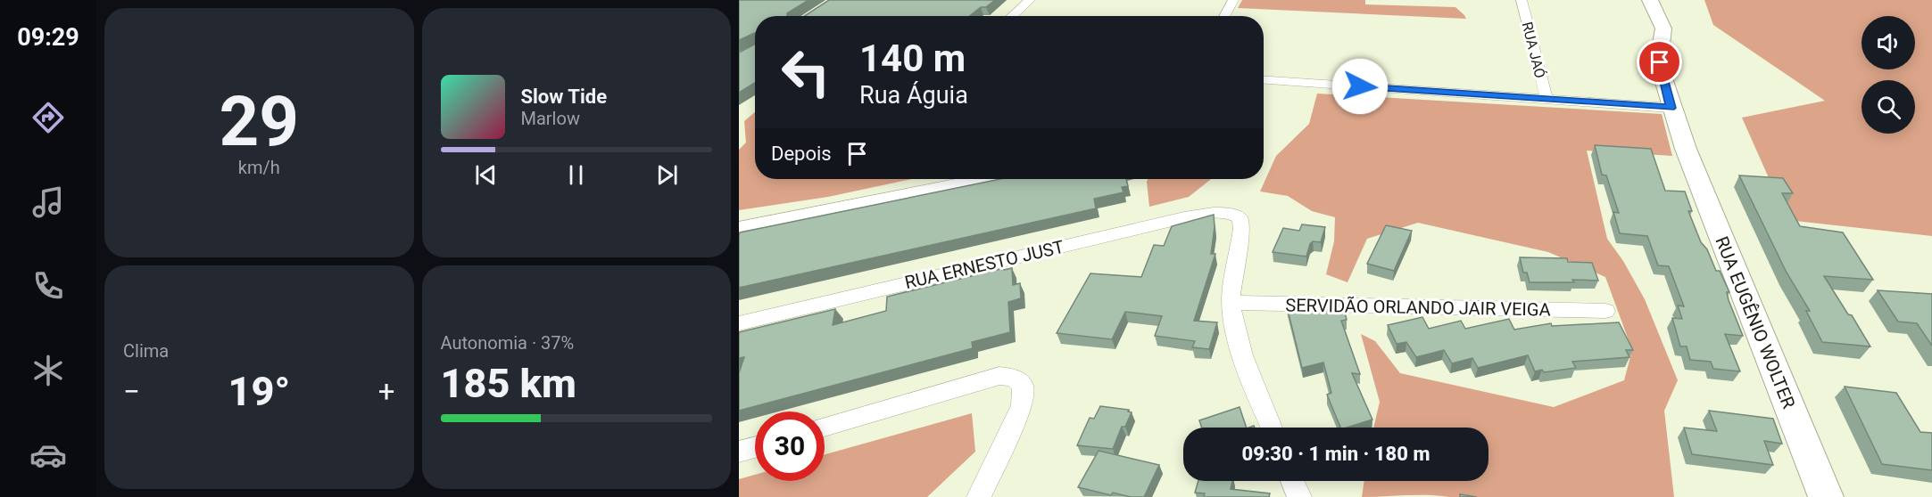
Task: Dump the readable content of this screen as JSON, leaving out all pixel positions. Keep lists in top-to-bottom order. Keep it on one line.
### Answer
{"streets":{"street":["RUA JAÓ","RUA ERNESTO JUST","SERVIDÃO ORLANDO JAIR VEIGA","RUA EUGÊNIO WOLTER"]},"crossings":[["RUA ERNESTO JUST","SERVIDÃO ORLANDO JAIR VEIGA"]],"page":{"tabs":"09:29","tile":[["29","km/h"],"Clima",["Autonomia · 37%","185 km"]],"turn":["140 m","Rua Águia"],"song":["Slow Tide","Marlow"],"then":"Depois","heat":["−","19°","+"],"limit":"30","trip":"09:30 · 1 min · 180 m"}}
